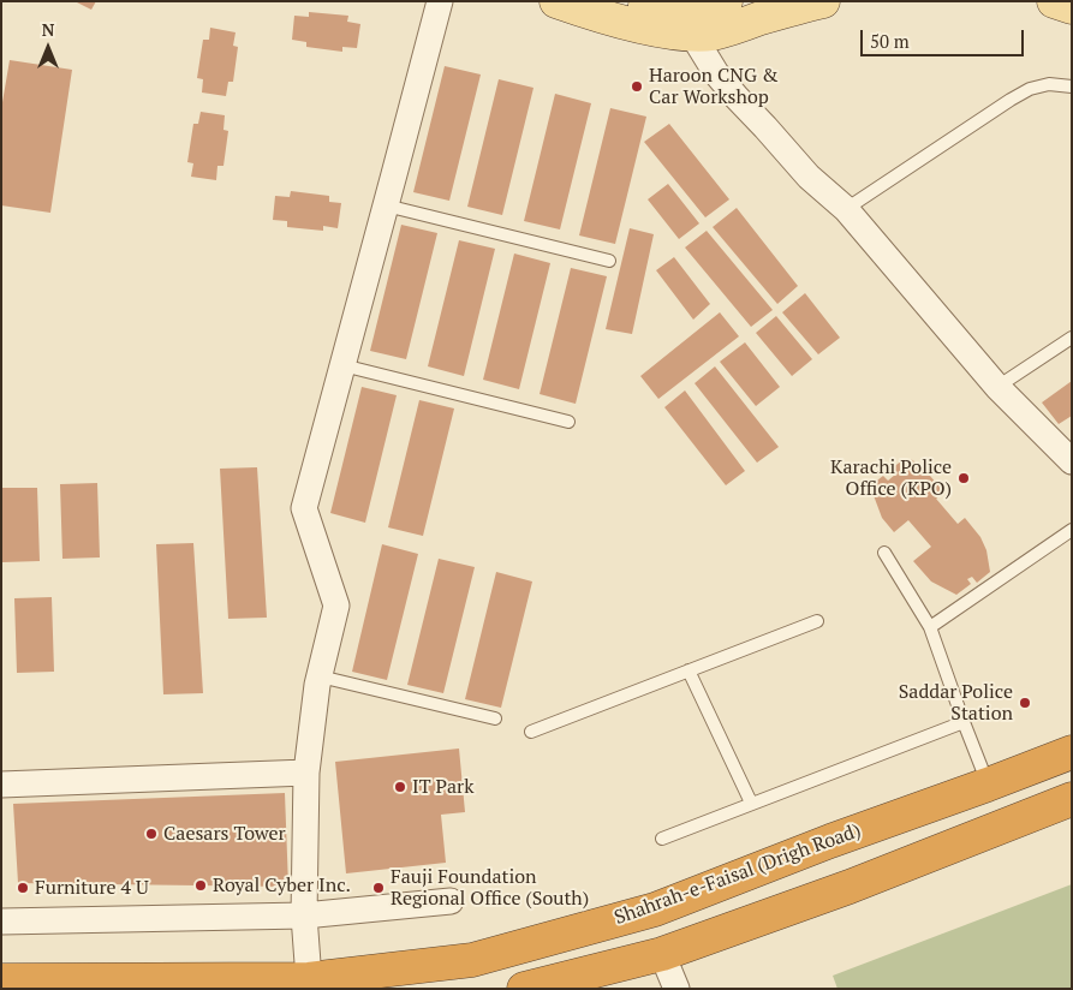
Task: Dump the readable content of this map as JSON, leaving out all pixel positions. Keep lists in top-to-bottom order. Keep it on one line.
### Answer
{"streets":{"highway":["Shahrah-e-Faisal (Drigh Road)"]},"places":["Haroon CNG & Car Workshop","Karachi Police Office (KPO)","Saddar Police Station","IT Park","Caesars Tower","Royal Cyber Inc.","Furniture 4 U","Fauji Foundation Regional Office (South)"],"scale_bar":"50 m","north":"top"}
